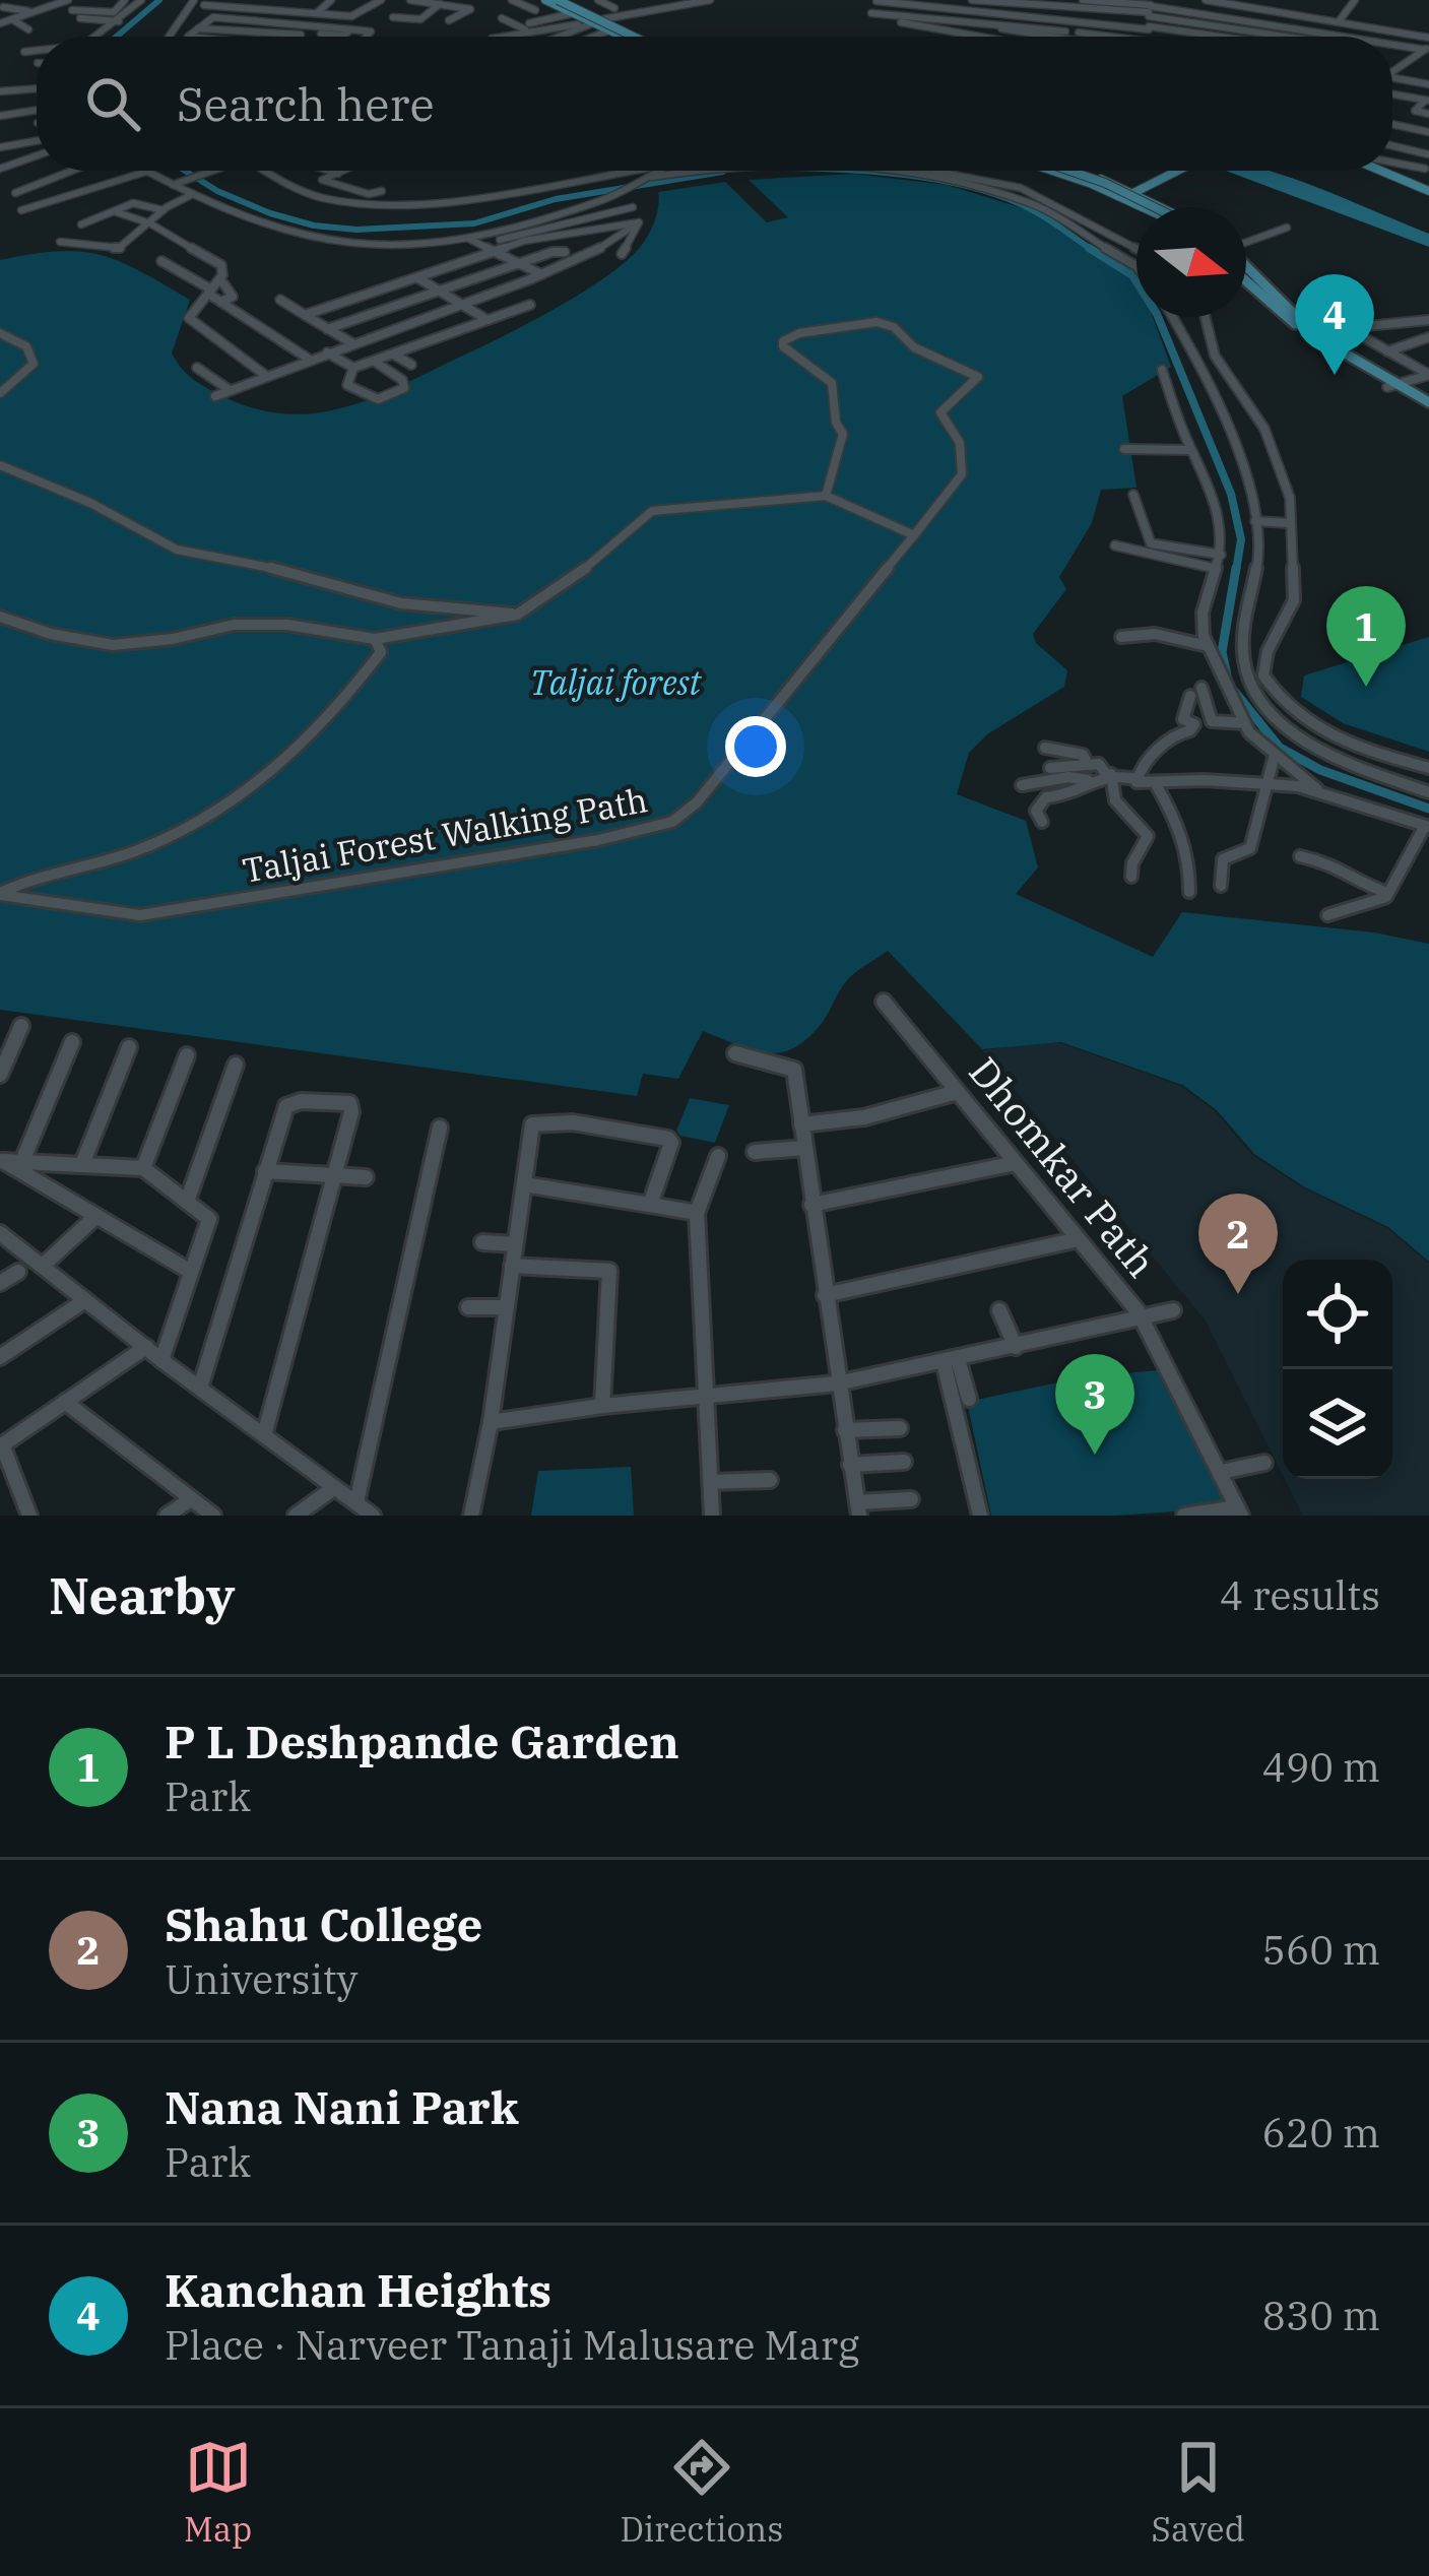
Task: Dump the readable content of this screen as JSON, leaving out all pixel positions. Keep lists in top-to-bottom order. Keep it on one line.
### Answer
{"streets":{"street":["Taljai Forest Walking Path","Dhomkar Path"]},"parks":["Taljai forest"],"north":"right","page":{"search":"Search here","pins":["4","1","2","3"],"heading":["Nearby","4 results"],"list":[{"mark":"1","name":"P L Deshpande Garden","note":"Park","value":"490 m"},{"mark":"2","name":"Shahu College","note":"University","value":"560 m"},{"mark":"3","name":"Nana Nani Park","note":"Park","value":"620 m"},{"mark":"4","name":"Kanchan Heights","note":"Place · Narveer Tanaji Malusare Marg","value":"830 m"}],"nav":["Map","Directions","Saved"]}}
